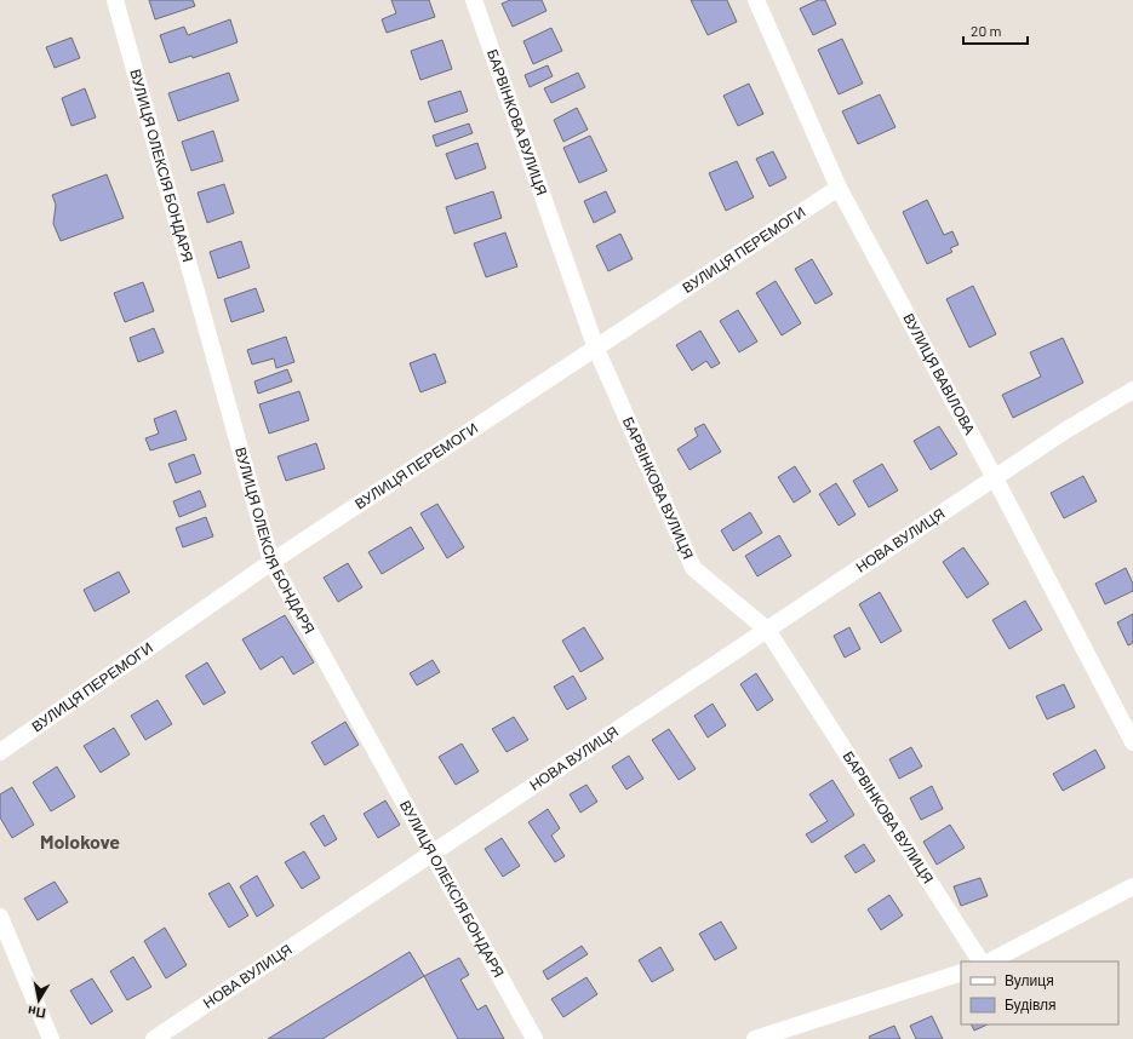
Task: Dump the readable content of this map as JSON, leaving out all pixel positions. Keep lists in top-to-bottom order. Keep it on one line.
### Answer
{"streets":{"street":["БАРВІНКОВА ВУЛИЦЯ","ВУЛИЦЯ ОЛЕКСІЯ БОНДАРЯ","ВУЛИЦЯ ПЕРЕМОГИ","ВУЛИЦЯ ВАВІЛОВА","НОВА ВУЛИЦЯ"]},"crossings":[["БАРВІНКОВА ВУЛИЦЯ","ВУЛИЦЯ ПЕРЕМОГИ"],["БАРВІНКОВА ВУЛИЦЯ","НОВА ВУЛИЦЯ"],["ВУЛИЦЯ ОЛЕКСІЯ БОНДАРЯ","ВУЛИЦЯ ПЕРЕМОГИ"],["ВУЛИЦЯ ОЛЕКСІЯ БОНДАРЯ","НОВА ВУЛИЦЯ"],["ВУЛИЦЯ ПЕРЕМОГИ","ВУЛИЦЯ ВАВІЛОВА"],["ВУЛИЦЯ ВАВІЛОВА","НОВА ВУЛИЦЯ"]],"districts":["Molokove"],"legend":["Вулиця","Будівля"],"scale_bar":"20 m","north":"bottom"}
